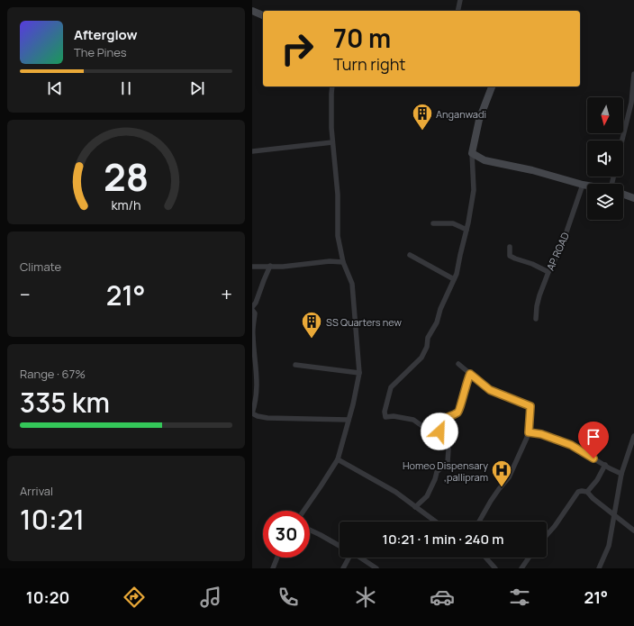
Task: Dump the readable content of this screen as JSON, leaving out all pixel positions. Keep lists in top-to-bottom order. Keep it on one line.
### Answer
{"streets":{"street":["AP ROAD"]},"places":{"building":["Anganwadi","SS Quarters new"],"hospital":["Homeo Dispensary ,pallipram"]},"north":"bottom","page":{"turn":["70 m","Turn right"],"song":["Afterglow","The Pines"],"tile":["Climate",["Range · 67%","335 km"],["Arrival","10:21"]],"heat":["−","21°","+"],"limit":"30","trip":"10:21 · 1 min · 240 m","tabs":["10:20","21°"],"gauge":["28","km/h"]}}
